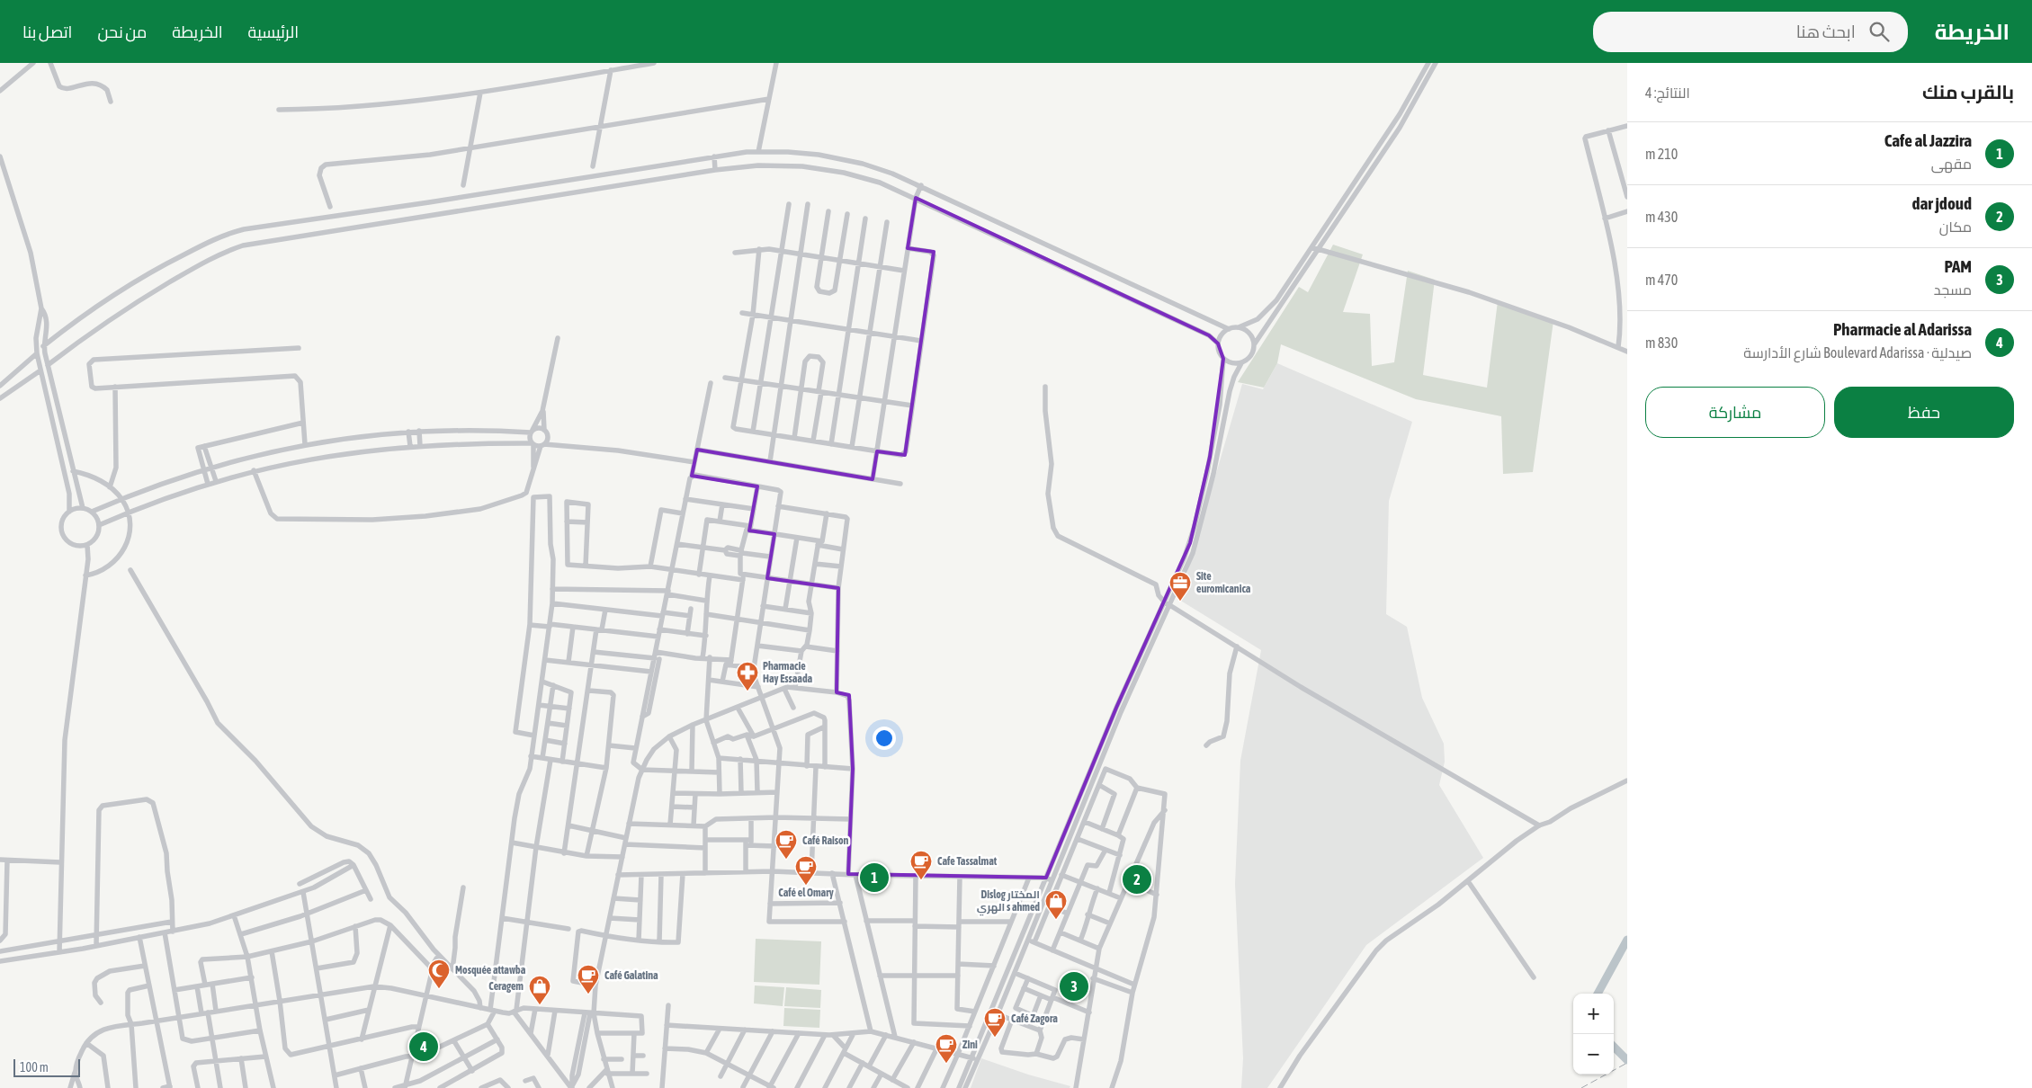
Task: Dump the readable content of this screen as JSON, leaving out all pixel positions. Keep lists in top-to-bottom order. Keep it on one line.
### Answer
{"places":{"office":["Site euromicanica"],"pharmacy":["Pharmacie Hay Essaada"],"cafe":["Café Raison","Cafe Tassalmat","Café el Omary","Café Galatina","Café Zagora","Zini"],"shop":["Dislog المختار الهري s ahmed","Ceragem"],"mosque":["Mosquée attawba"]},"scale_bar":"100 m","page":{"header":"الخريطة","search":"ابحث هنا","nav":["الرئيسية","الخريطة","من نحن","اتصل بنا"],"heading":["بالقرب منك","النتائج: 4"],"list":[{"mark":"1","name":"Cafe al Jazzira","note":"مقهى","value":"210 m"},{"mark":"2","name":"dar jdoud","note":"مكان","value":"430 m"},{"mark":"3","name":"PAM","note":"مسجد","value":"470 m"},{"mark":"4","name":"Pharmacie al Adarissa","note":"صيدلية · Boulevard Adarissa شارع الأدارسة","value":"830 m"}],"buttons":["حفظ","مشاركة"],"pins":["1","2","3","4"],"map_buttons":["+","−"],"scale":"100 m"}}
